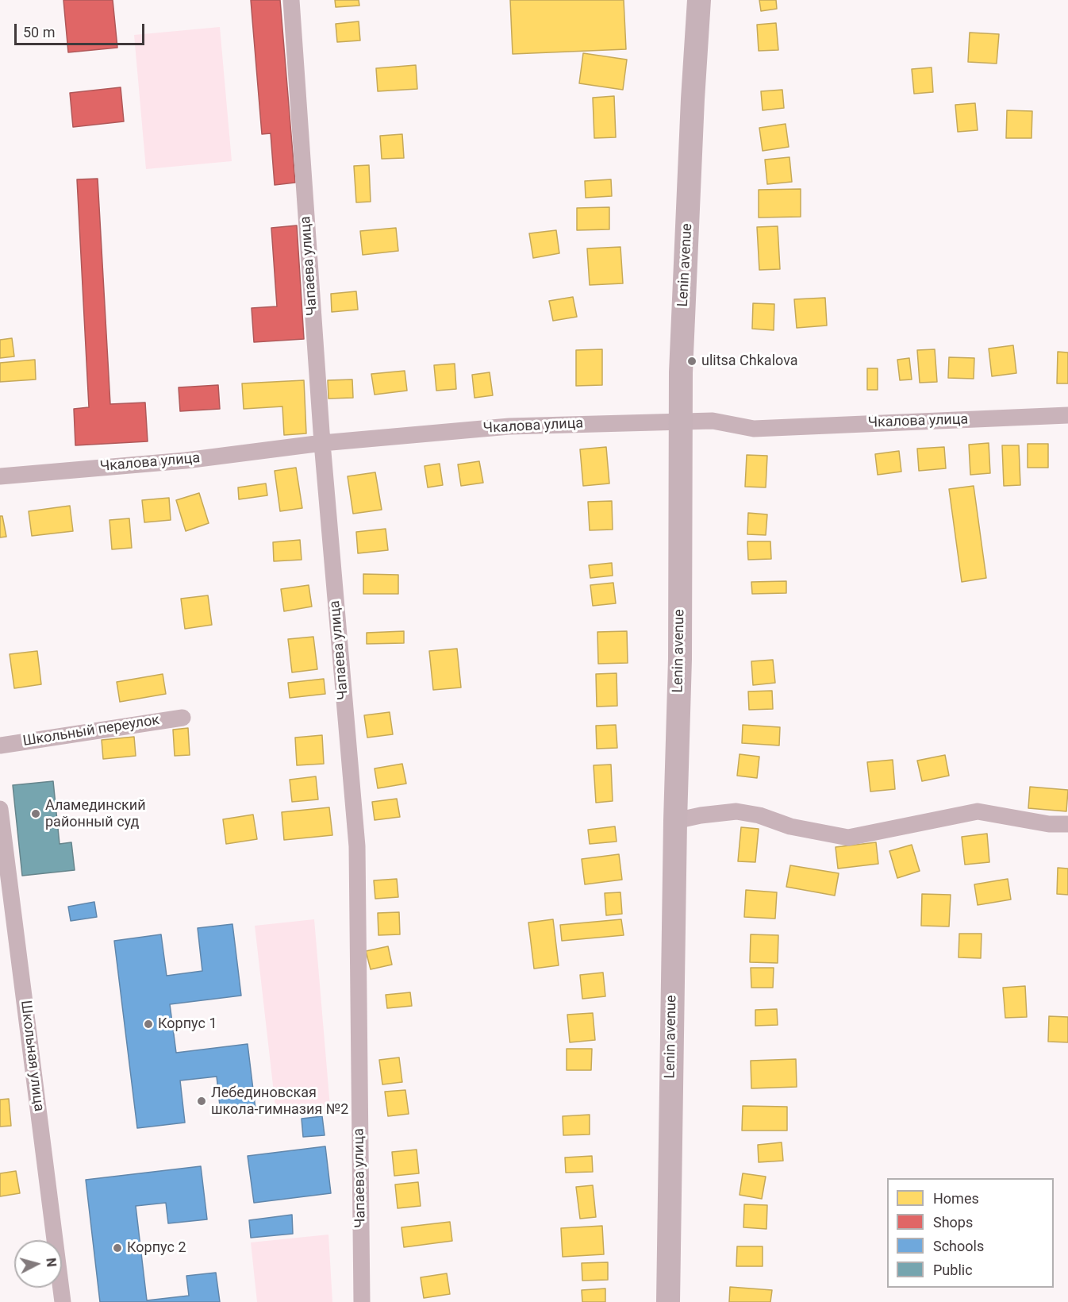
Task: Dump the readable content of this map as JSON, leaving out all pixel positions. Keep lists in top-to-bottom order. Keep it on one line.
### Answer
{"streets":{"main road":["Lenin avenue"],"street":["Чапаева улица","Чкалова улица","Школьный переулок","Школьная улица"]},"crossings":[["Lenin avenue","Чкалова улица"],["Чапаева улица","Чкалова улица"]],"places":["ulitsa Chkalova","Аламединский районный суд","Корпус 1","Лебединовская школа-гимназия №2","Корпус 2"],"legend":["Homes","Shops","Schools","Public"],"scale_bar":"50 m","north":"right"}
